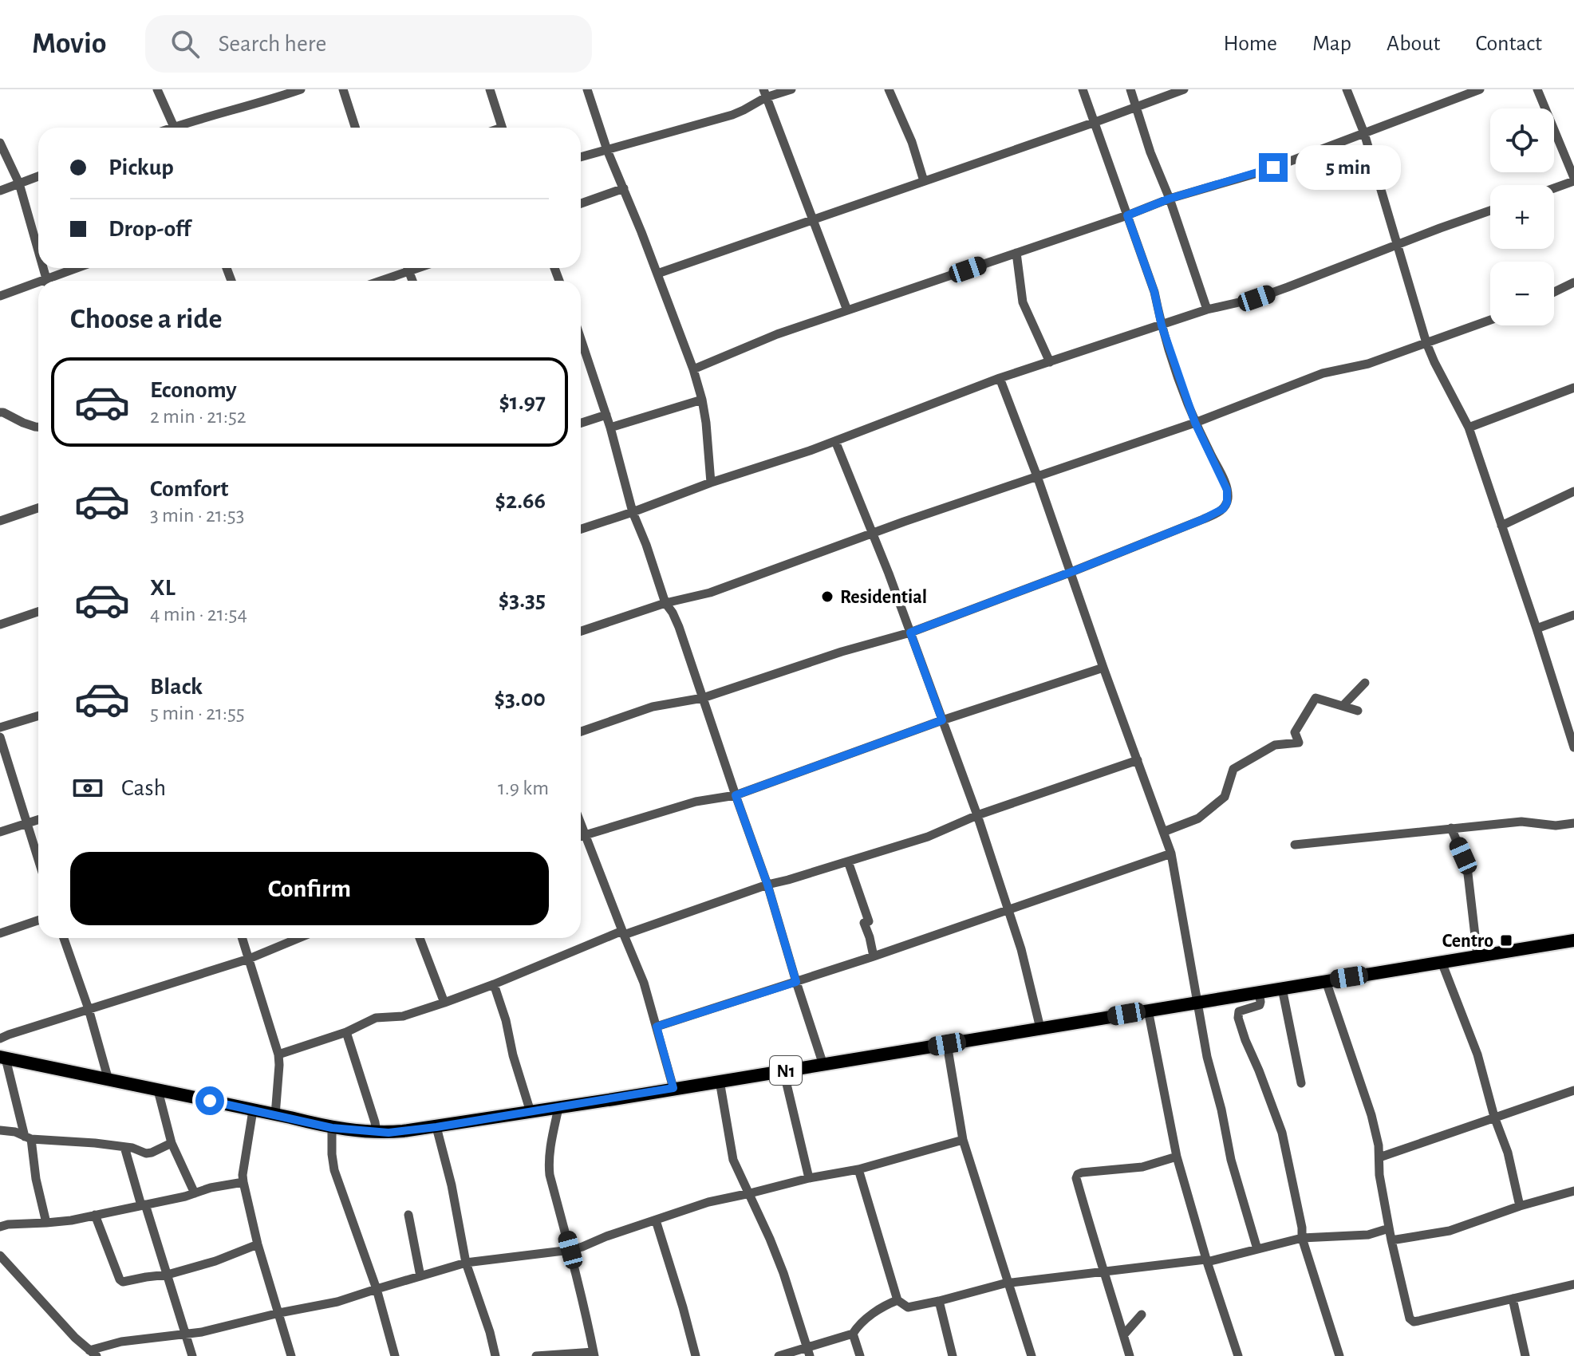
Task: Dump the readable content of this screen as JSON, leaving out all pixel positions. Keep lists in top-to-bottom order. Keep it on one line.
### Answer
{"streets":{"highway":["N1"]},"places":{"other":["Residential"],"transit":["Centro"]},"page":{"header":"Movio","search":"Search here","nav":["Home","Map","About","Contact"],"map_buttons":["+","−"],"banner":["Pickup","Drop-off"],"bubble":"5 min","heading":"Choose a ride","list":[{"name":"Economy","note":"2 min · 21:52","value":"$1.97"},{"name":"Comfort","note":"3 min · 21:53","value":"$2.66"},{"name":"XL","note":"4 min · 21:54","value":"$3.35"},{"name":"Black","note":"5 min · 21:55","value":"$3.00"}],"pay":["Cash","1.9 km"],"buttons":"Confirm"}}
